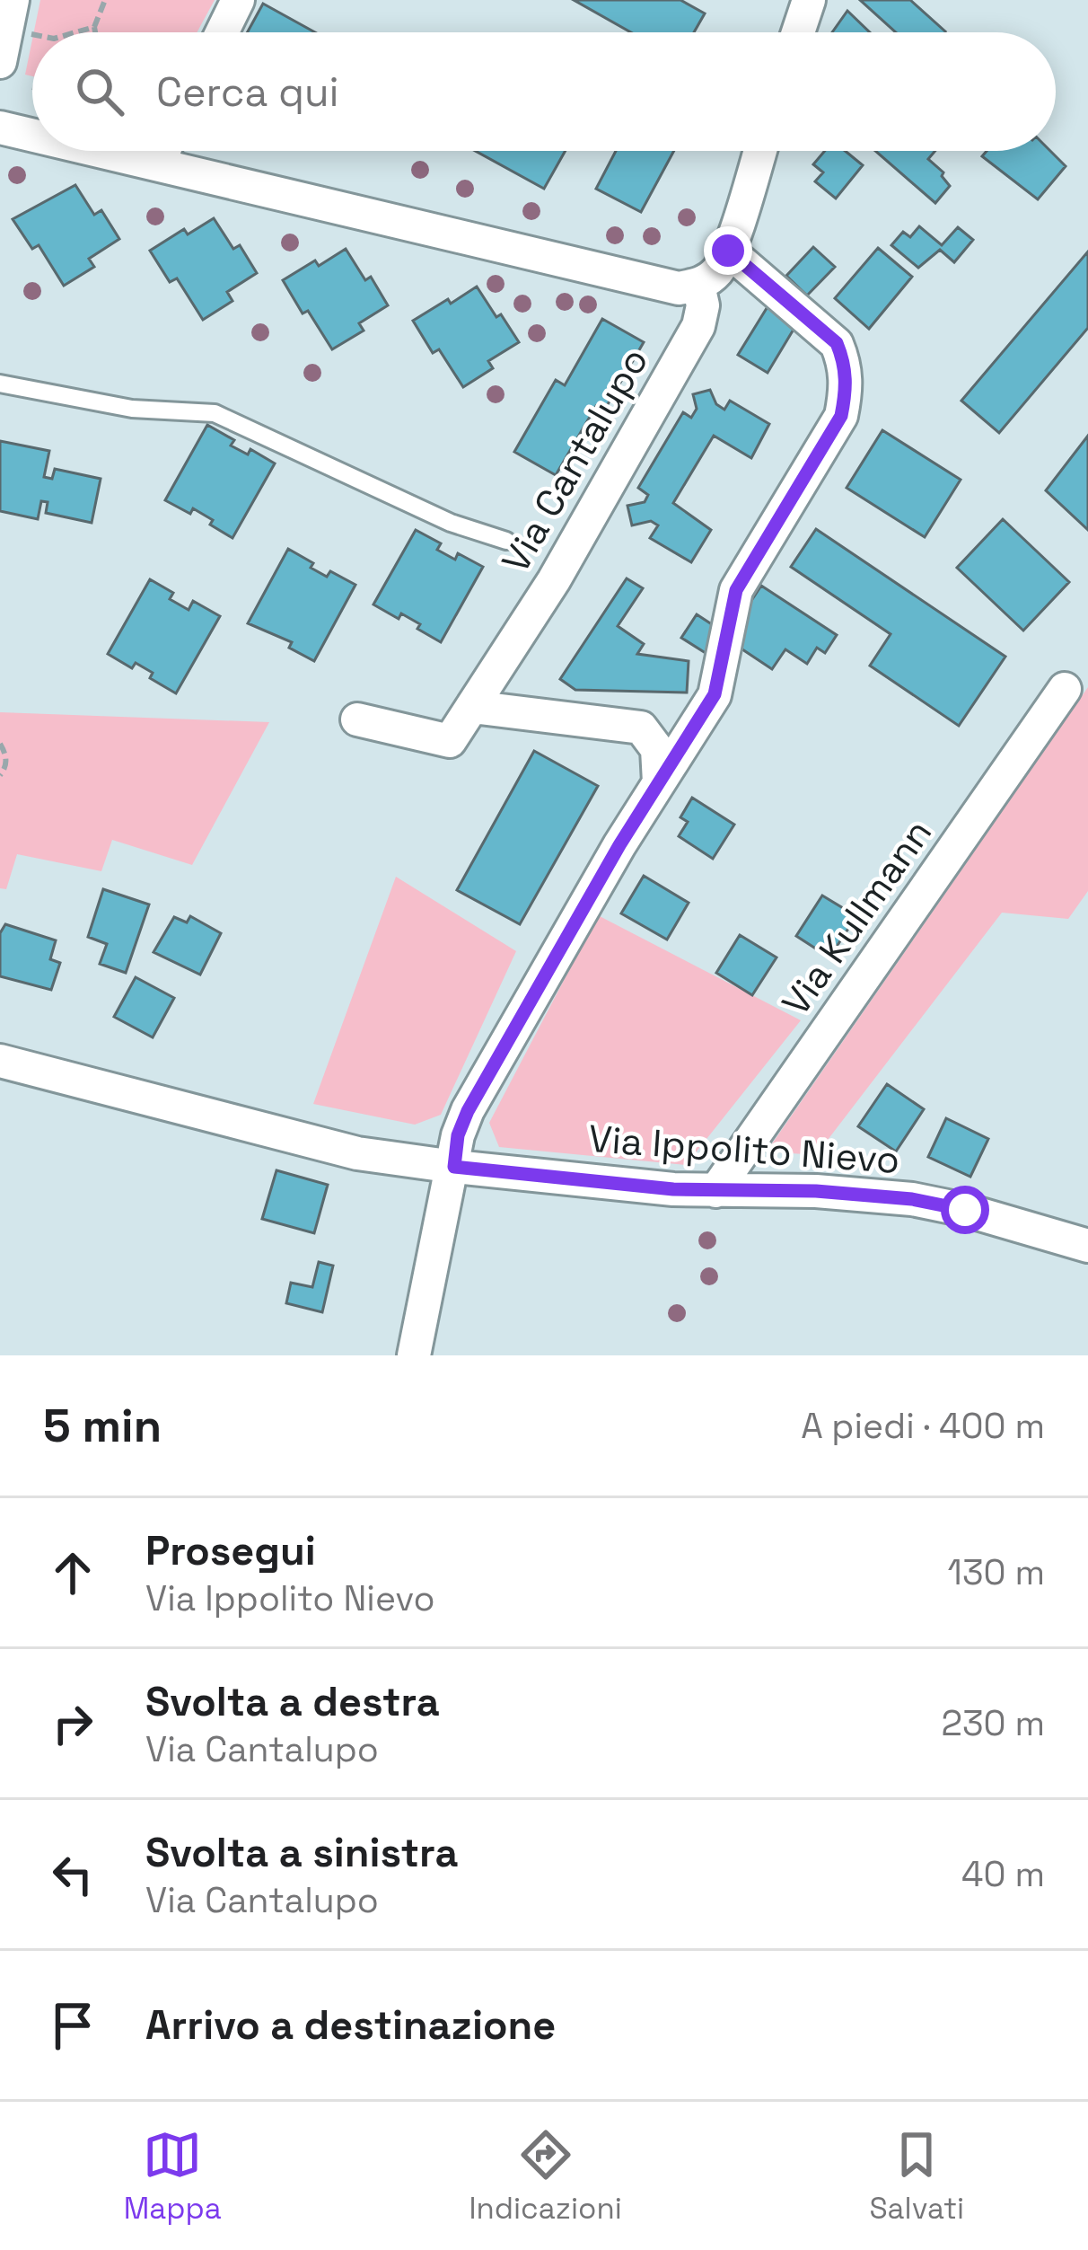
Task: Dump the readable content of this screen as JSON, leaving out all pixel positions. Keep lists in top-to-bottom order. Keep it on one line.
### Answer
{"streets":{"street":["Via Cantalupo","Via Kullmann","Via Ippolito Nievo"]},"crossings":[["Via Kullmann","Via Ippolito Nievo"]],"page":{"search":"Cerca qui","heading":["5 min","A piedi · 400 m"],"list":[["Prosegui","Via Ippolito Nievo","130 m"],["Svolta a destra","Via Cantalupo","230 m"],["Svolta a sinistra","Via Cantalupo","40 m"],"Arrivo a destinazione"],"nav":["Mappa","Indicazioni","Salvati"]}}
